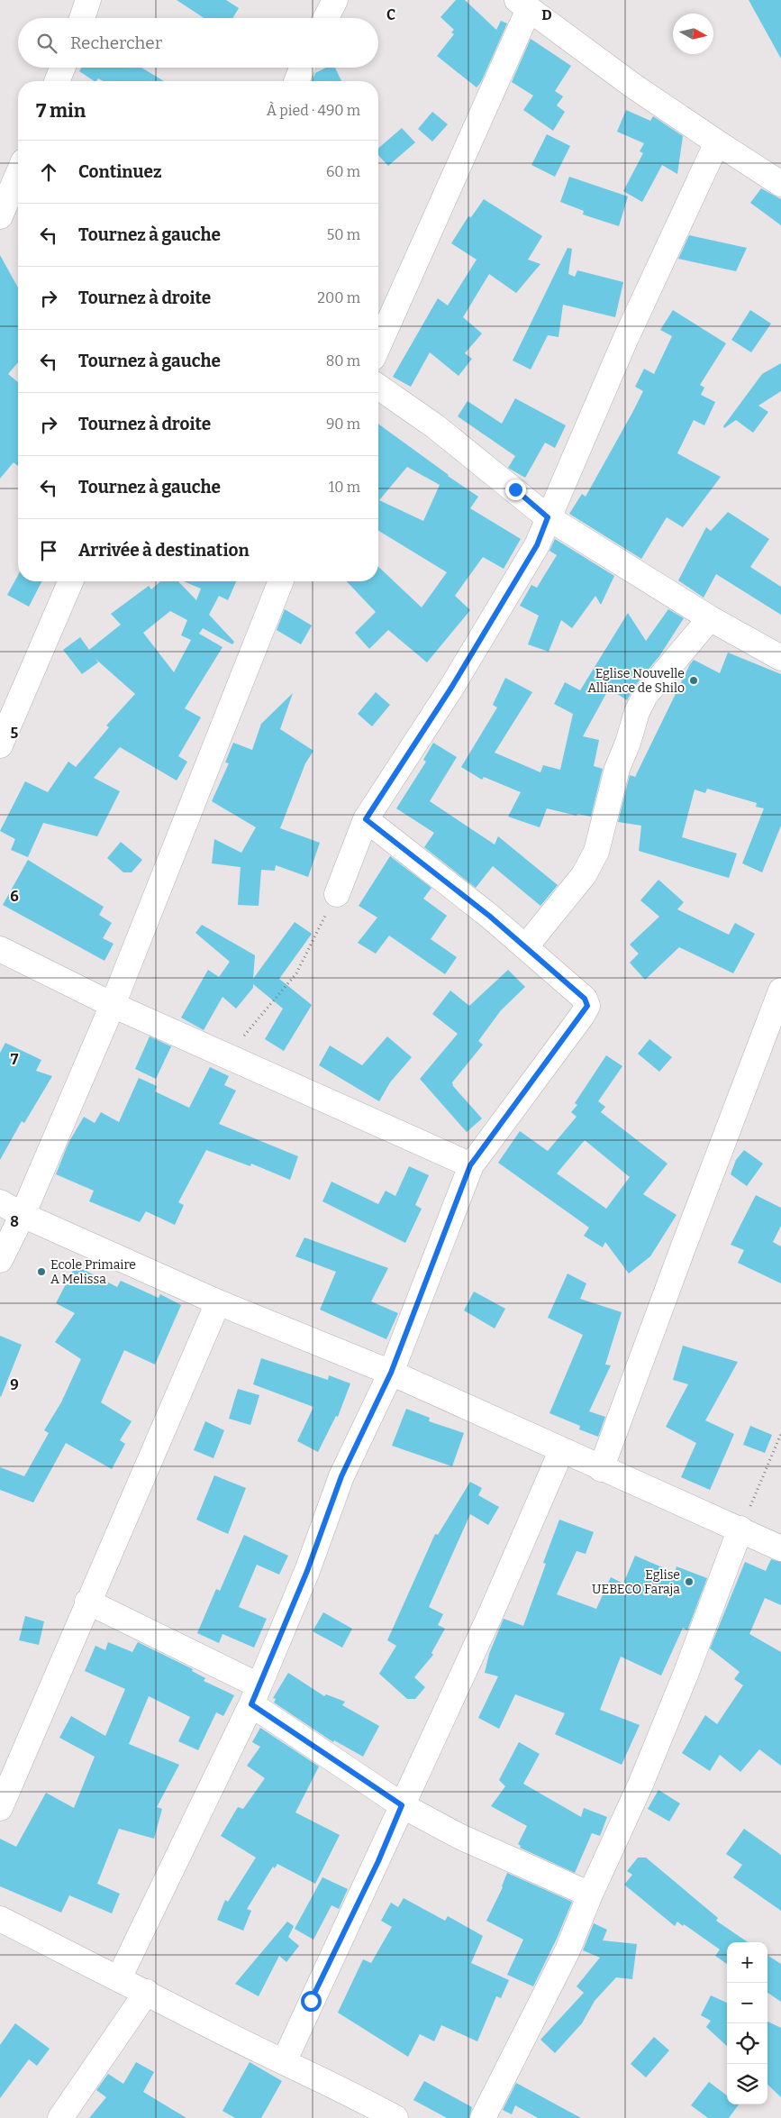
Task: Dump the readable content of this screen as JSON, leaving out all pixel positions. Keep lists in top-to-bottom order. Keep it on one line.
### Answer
{"places":["Eglise Nouvelle Alliance de Shilo","Ecole Primaire A Melissa","Eglise UEBECO Faraja"],"north":"right","page":{"search":"Rechercher","heading":["7 min","À pied · 490 m"],"list":[["Continuez","60 m"],["Tournez à gauche","50 m"],["Tournez à droite","200 m"],["Tournez à gauche","80 m"],["Tournez à droite","90 m"],["Tournez à gauche","10 m"],"Arrivée à destination"],"map_buttons":["+","−"]},"grid":{"columns":["C","D"],"rows":["5","6","7","8","9"]}}
